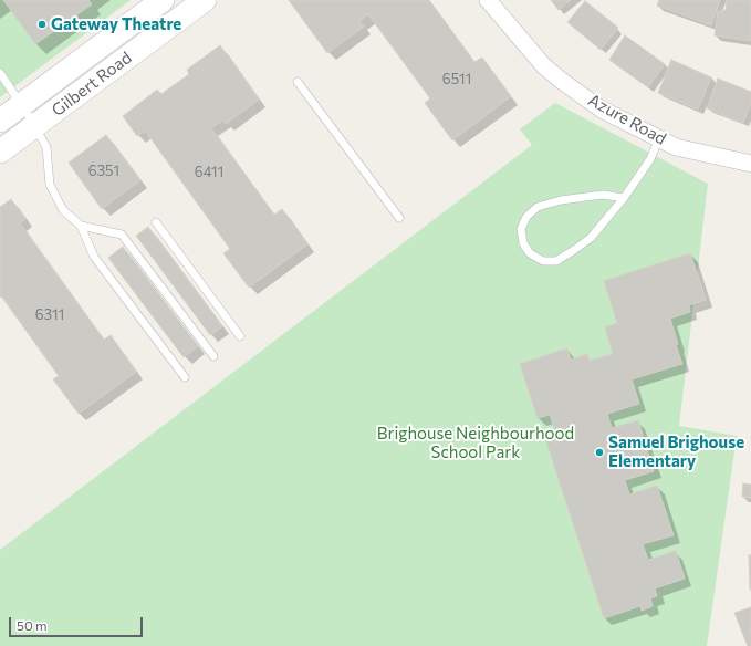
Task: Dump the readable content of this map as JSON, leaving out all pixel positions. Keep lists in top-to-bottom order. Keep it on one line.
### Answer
{"streets":{"main road":["Gilbert Road"],"street":["Azure Road"]},"parks":["Brighouse Neighbourhood School Park"],"places":["Gateway Theatre","Samuel Brighouse Elementary"],"house_numbers":["6511","6351","6411","6311"],"scale_bar":"50 m"}
